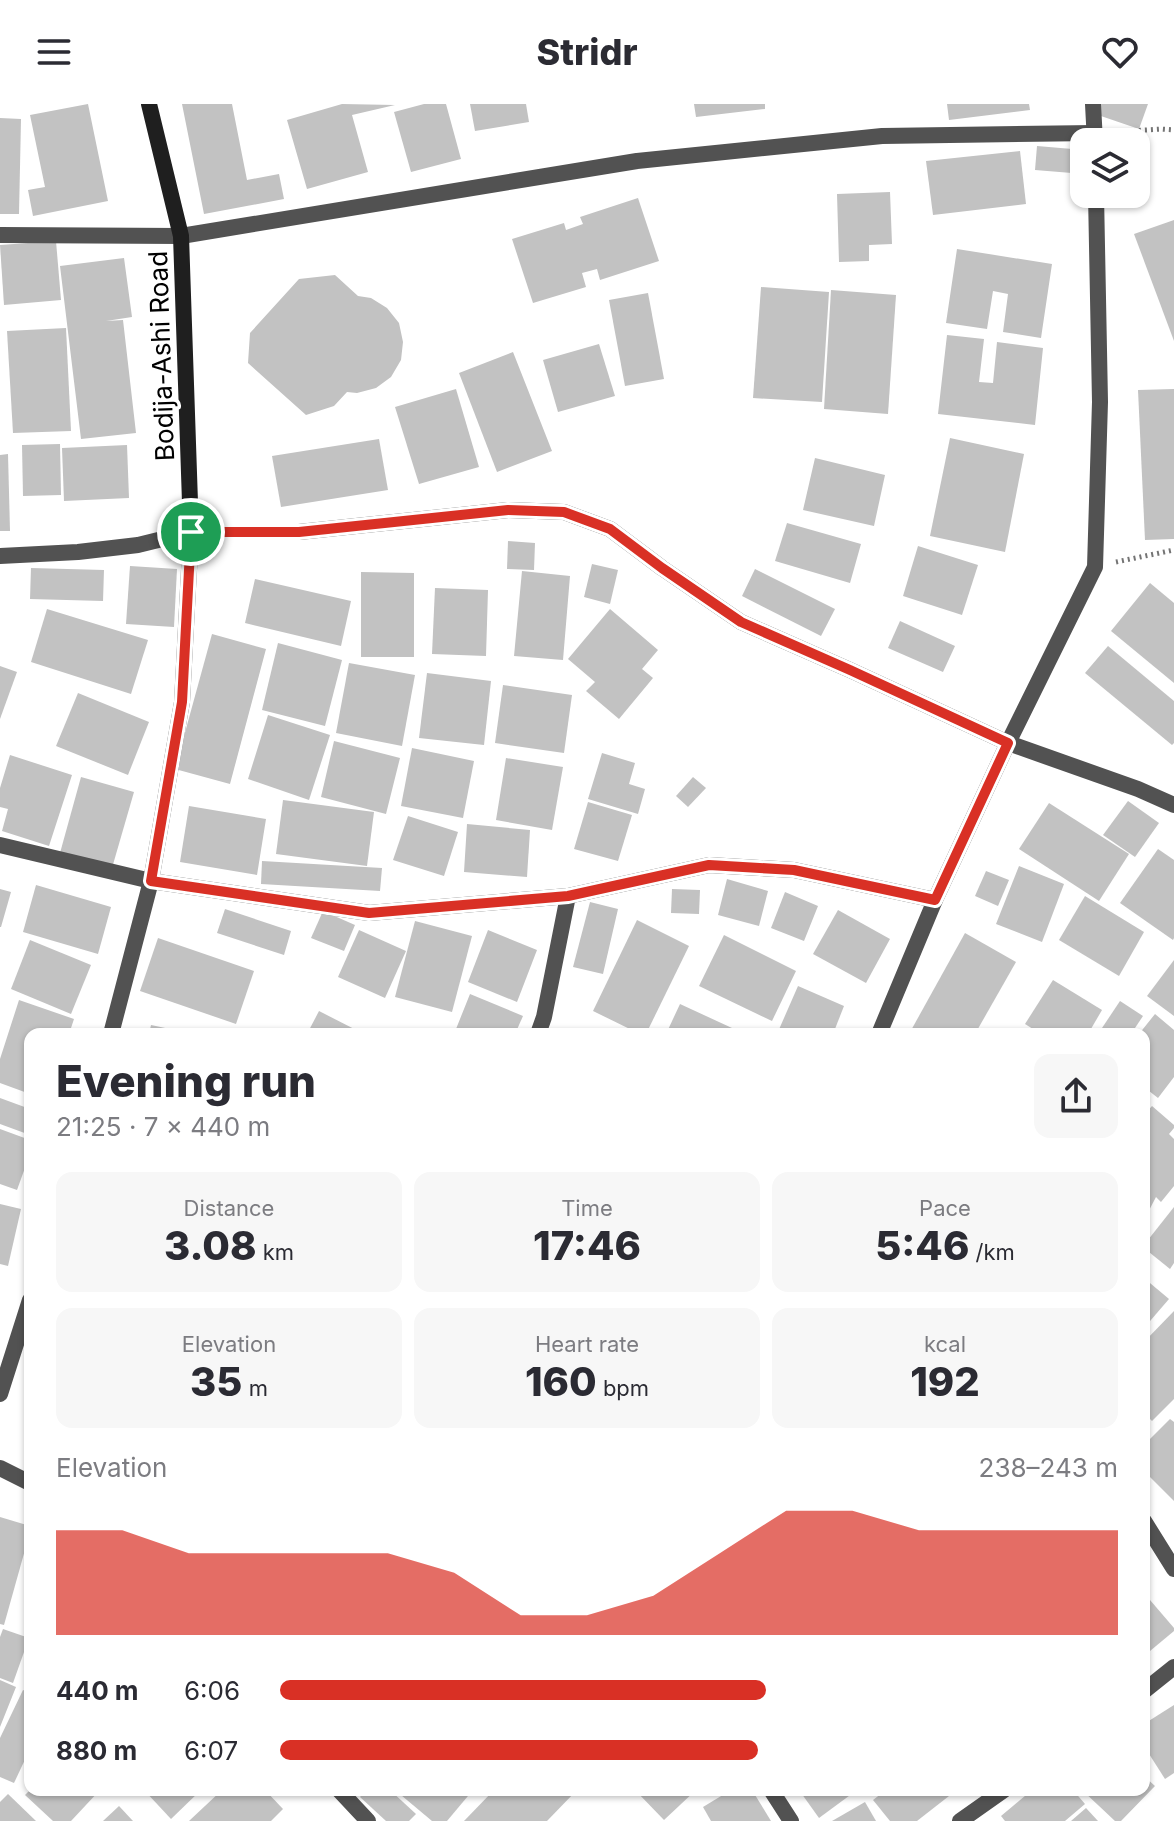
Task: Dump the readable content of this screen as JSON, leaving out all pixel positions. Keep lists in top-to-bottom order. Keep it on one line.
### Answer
{"streets":{"street":["Bodija-Ashi Road"]},"page":{"header":"Stridr","heading":["Evening run","21:25 · 7 × 440 m"],"stats":[["Distance","3.08 km"],["Time","17:46"],["Pace","5:46 /km"],["Elevation","35 m"],["Heart rate","160 bpm"],["kcal","192"]],"chart":["Elevation","238–243 m"],"list":[{"name":"440 m","note":"6:06"},{"name":"880 m","note":"6:07"}]}}
